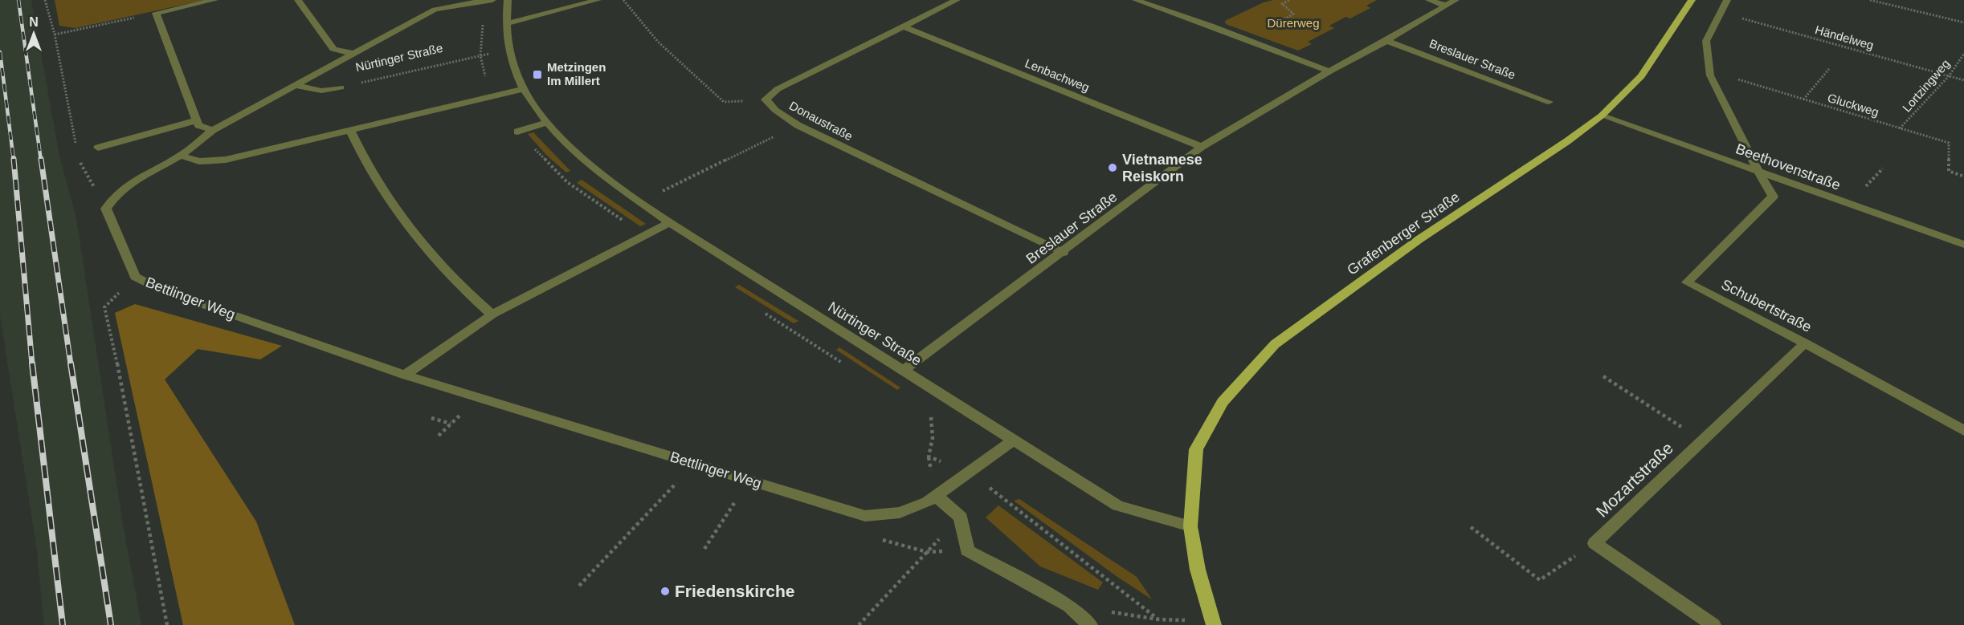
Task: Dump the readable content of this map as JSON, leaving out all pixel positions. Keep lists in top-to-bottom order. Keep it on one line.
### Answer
{"streets":{"main road":["Grafenberger Straße"],"street":["Nürtinger Straße","Breslauer Straße","Lenbachweg","Donaustraße","Beethovenstraße","Bettlinger Weg","Schubertstraße","Mozartstraße"],"path":["Händelweg","Lortzingweg","Gluckweg"]},"crossings":[["Händelweg","Lortzingweg"],["Nürtinger Straße","Breslauer Straße"],["Nürtinger Straße","Grafenberger Straße"],["Nürtinger Straße","Bettlinger Weg"],["Breslauer Straße","Lenbachweg"],["Breslauer Straße","Donaustraße"],["Lenbachweg","Donaustraße"],["Lortzingweg","Gluckweg"],["Beethovenstraße","Grafenberger Straße"],["Beethovenstraße","Schubertstraße"],["Schubertstraße","Mozartstraße"]],"parks":["Dürerweg"],"places":{"transit":["Metzingen Im Millert"],"other":["Vietnamese Reiskorn","Friedenskirche"]},"north":"top"}
